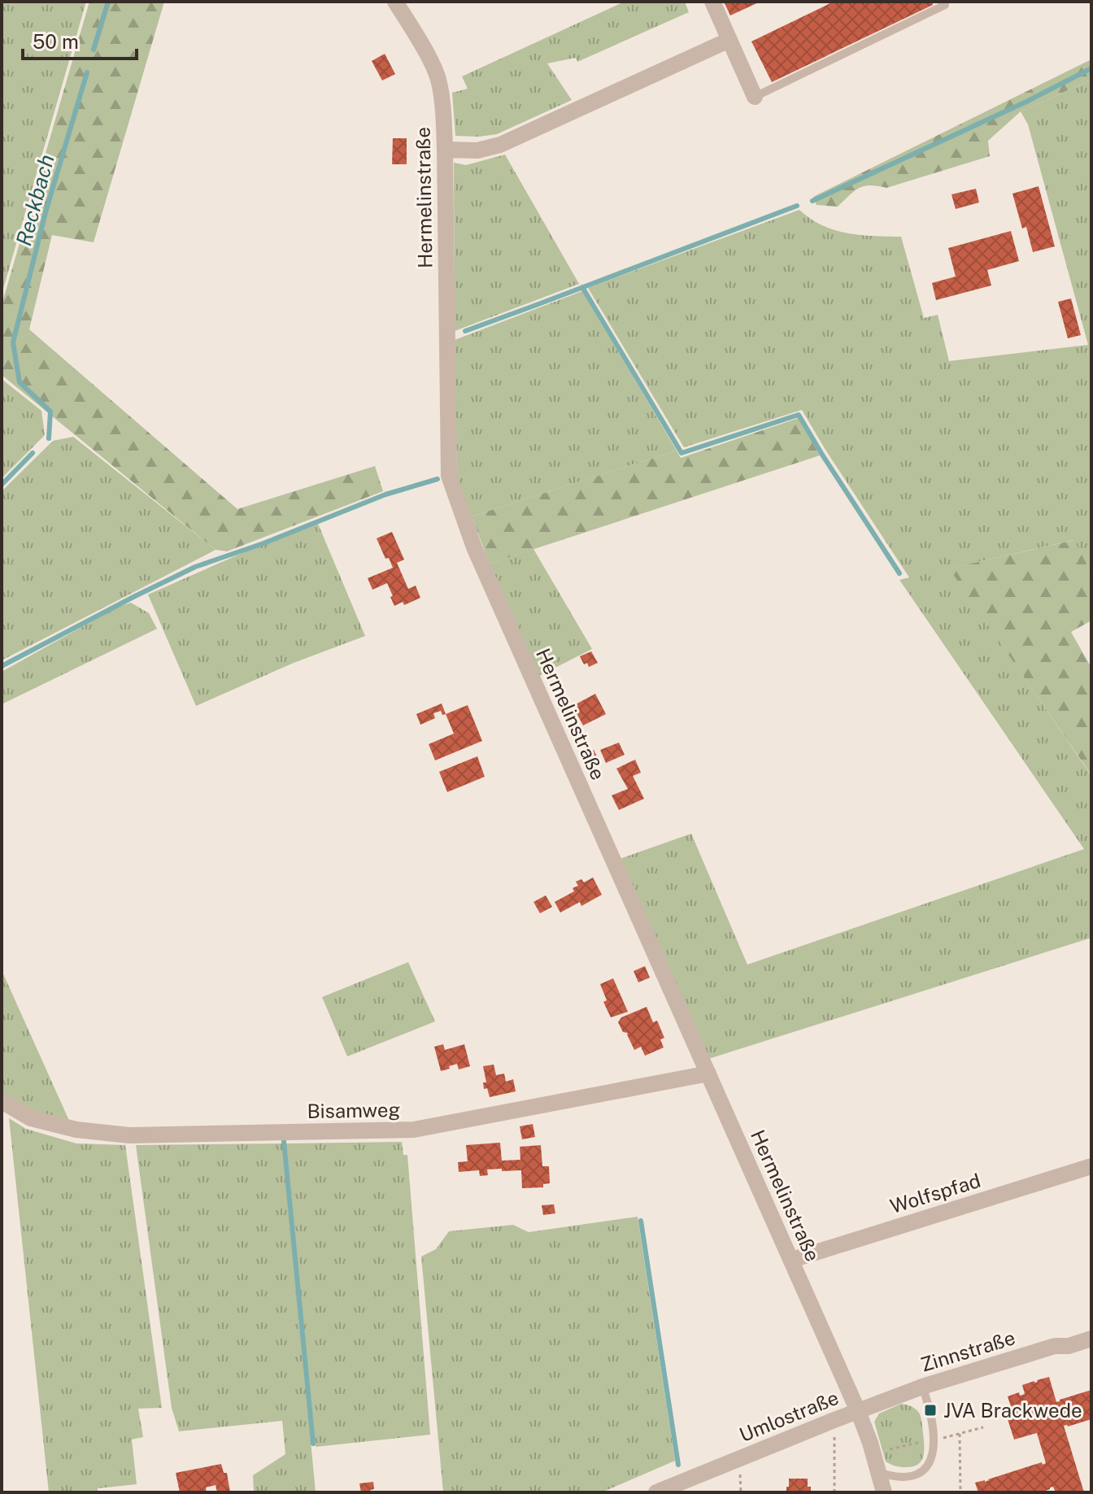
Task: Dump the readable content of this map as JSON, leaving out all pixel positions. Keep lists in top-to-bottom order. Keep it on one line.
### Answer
{"streets":{"street":["Hermelinstraße","Bisamweg","Wolfspfad","Zinnstraße","Umlostraße"]},"crossings":[["Hermelinstraße","Bisamweg"],["Hermelinstraße","Wolfspfad"],["Hermelinstraße","Zinnstraße"],["Hermelinstraße","Umlostraße"],["Zinnstraße","Umlostraße"]],"water":["Reckbach"],"places":{"transit":["JVA Brackwede"]},"scale_bar":"50 m"}
